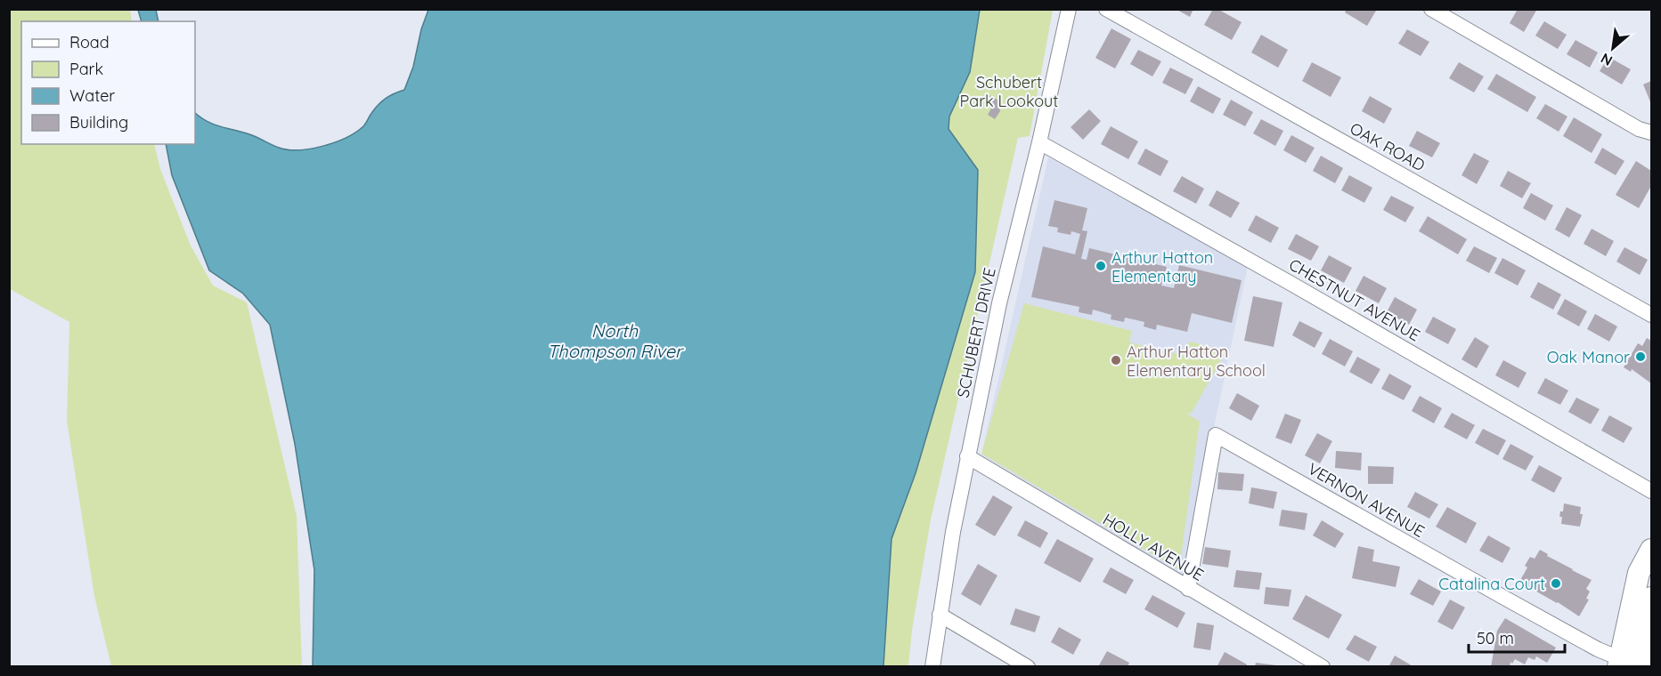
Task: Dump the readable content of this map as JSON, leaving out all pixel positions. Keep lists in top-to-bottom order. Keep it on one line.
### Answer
{"streets":{"street":["OAK ROAD","CHESTNUT AVENUE","SCHUBERT DRIVE","VERNON AVENUE","HOLLY AVENUE"]},"crossings":[["CHESTNUT AVENUE","SCHUBERT DRIVE"],["SCHUBERT DRIVE","HOLLY AVENUE"],["VERNON AVENUE","HOLLY AVENUE"]],"water":["North Thompson River"],"parks":["Schubert Park Lookout"],"places":["Arthur Hatton Elementary","Oak Manor","Arthur Hatton Elementary School","Catalina Court"],"legend":["Road","Park","Water","Building"],"scale_bar":"50 m","north":"bottom left"}
